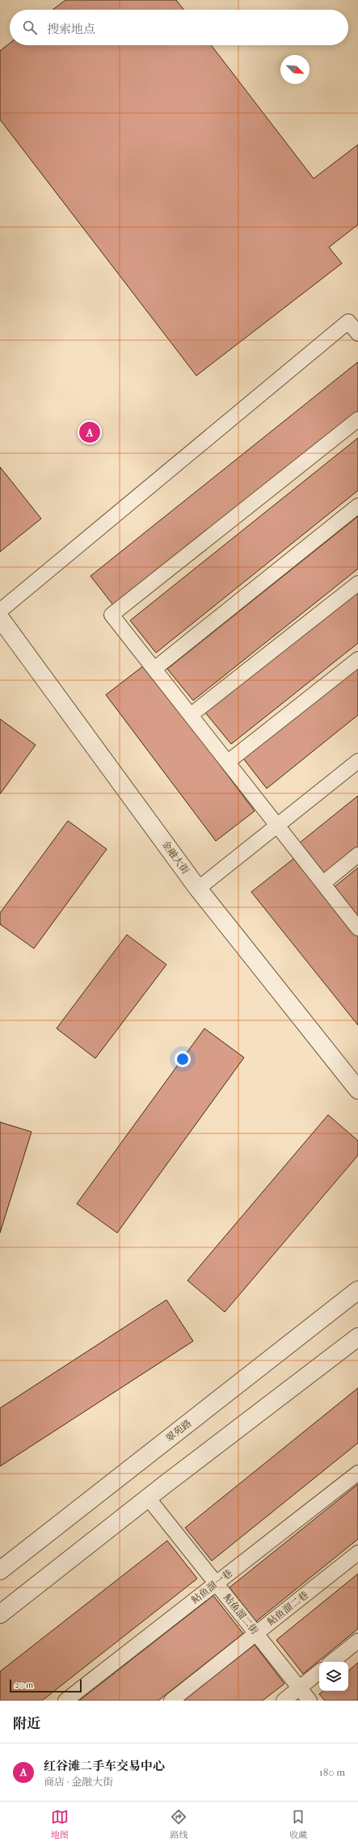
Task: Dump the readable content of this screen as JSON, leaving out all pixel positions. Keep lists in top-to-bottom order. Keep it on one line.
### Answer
{"streets":{"street":["金融大街","翠苑路"],"lane":["鲇鱼溜一巷","鲇鱼溜二巷","鲇鱼溜二街"]},"crossings":[["鲇鱼溜一巷","鲇鱼溜二街"],["鲇鱼溜二巷","鲇鱼溜二街"]],"scale_bar":"20 m","north":"bottom right","page":{"search":"搜索地点","pins":"A","scale":"20 m","heading":"附近","list":[{"mark":"A","name":"红谷滩二手车交易中心","note":"商店 · 金融大街","value":"180 m"}],"nav":["地图","路线","收藏"]}}
